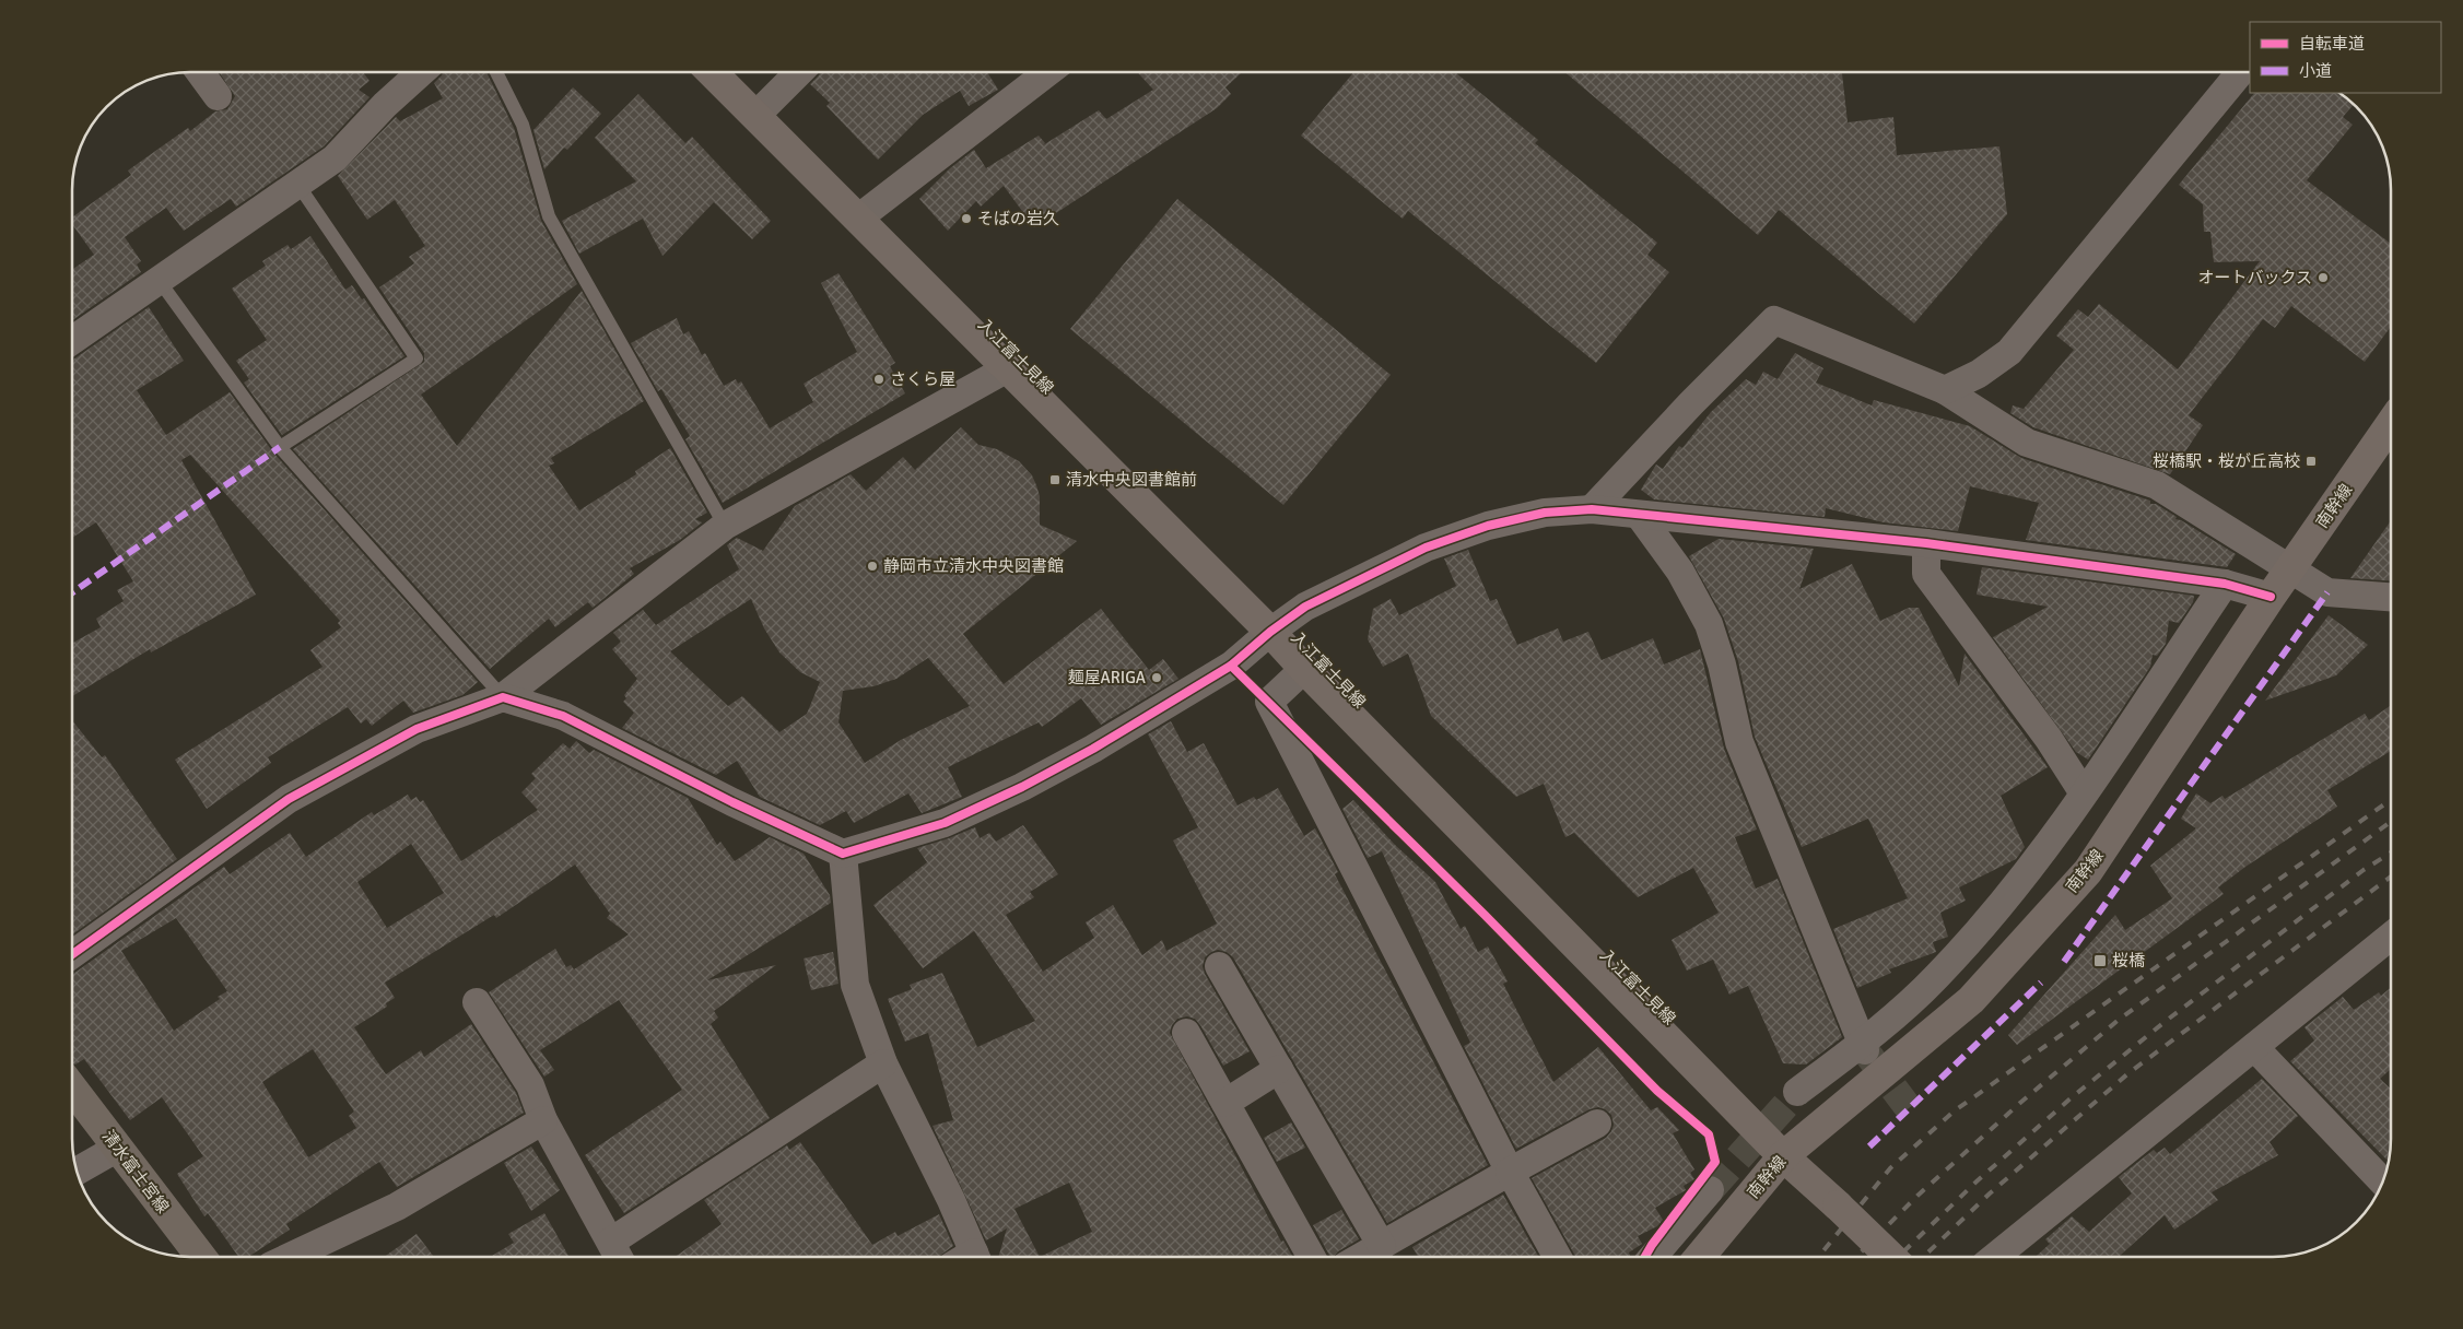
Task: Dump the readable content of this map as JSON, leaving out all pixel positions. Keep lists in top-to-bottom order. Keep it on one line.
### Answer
{"streets":{"main road":["入江富士見線","南幹線","清水富士宮線"]},"crossings":[["入江富士見線","南幹線"]],"places":{"other":["そばの岩久","オートバックス","さくら屋","静岡市立清水中央図書館","麺屋ARIGA"],"transit":["桜橋駅・桜が丘高校","清水中央図書館前","桜橋"]},"legend":["自転車道","小道"]}
